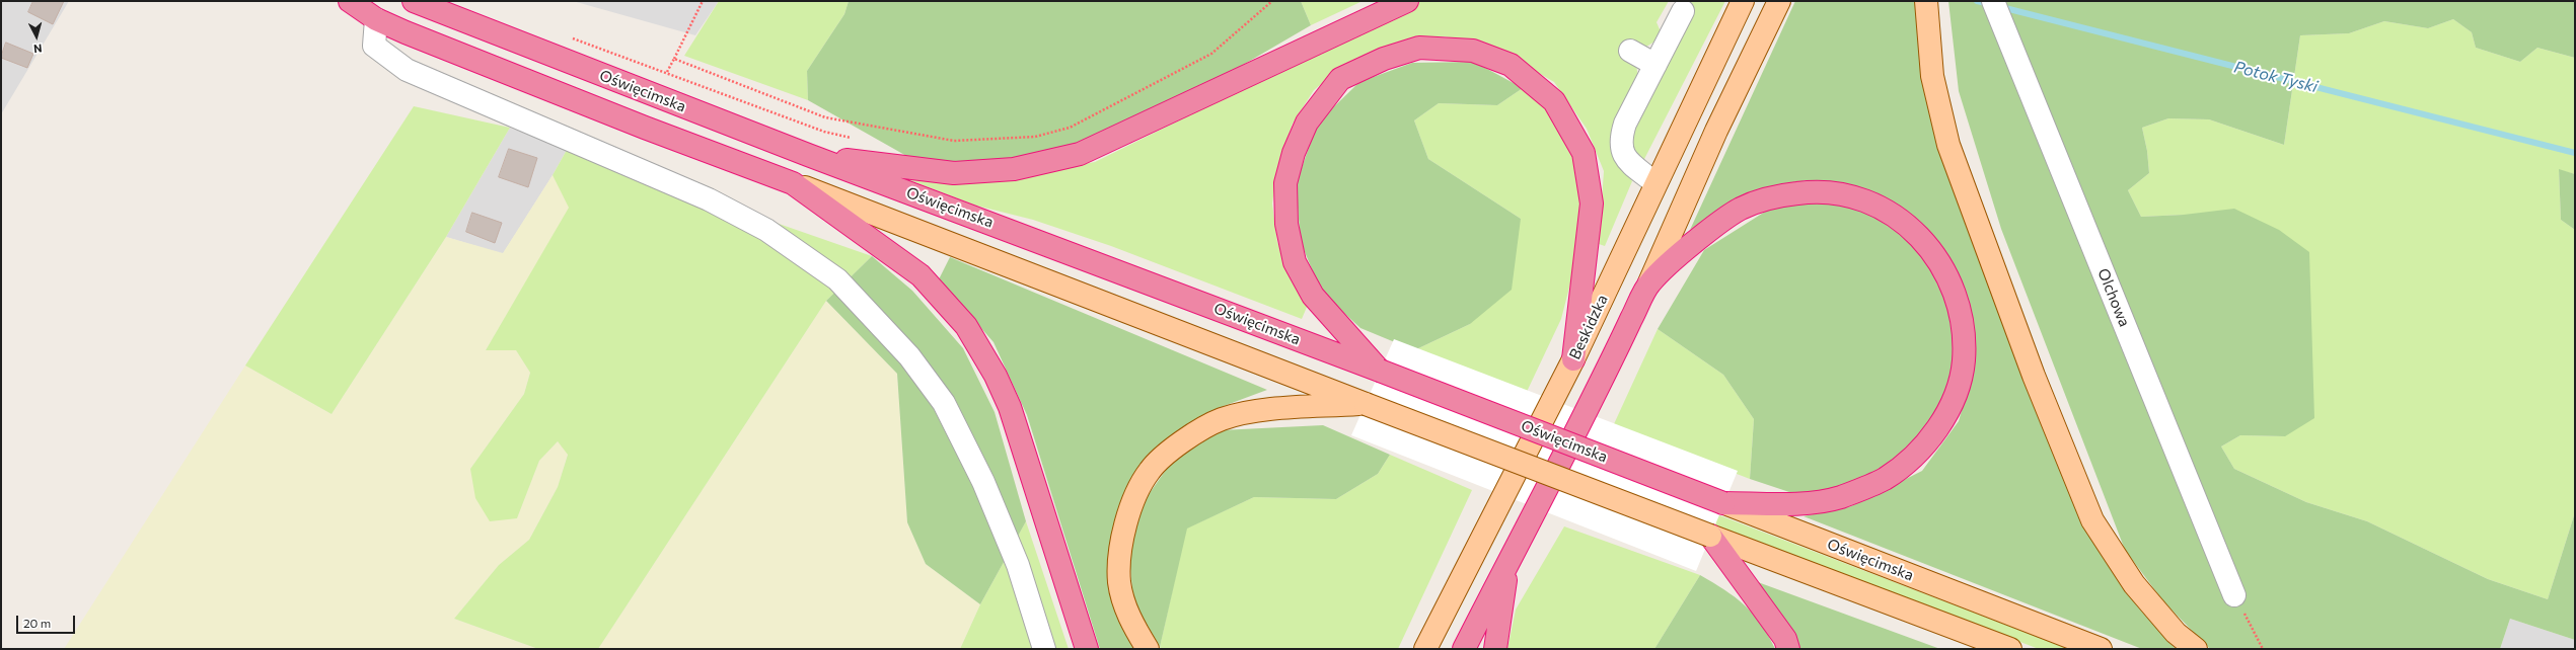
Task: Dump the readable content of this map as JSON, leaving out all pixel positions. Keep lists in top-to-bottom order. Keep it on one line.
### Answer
{"streets":{"highway":["Oświęcimska"],"main road":["Beskidzka"],"street":["Olchowa"]},"water":["Potok Tyski"],"scale_bar":"20 m","north":"bottom"}
